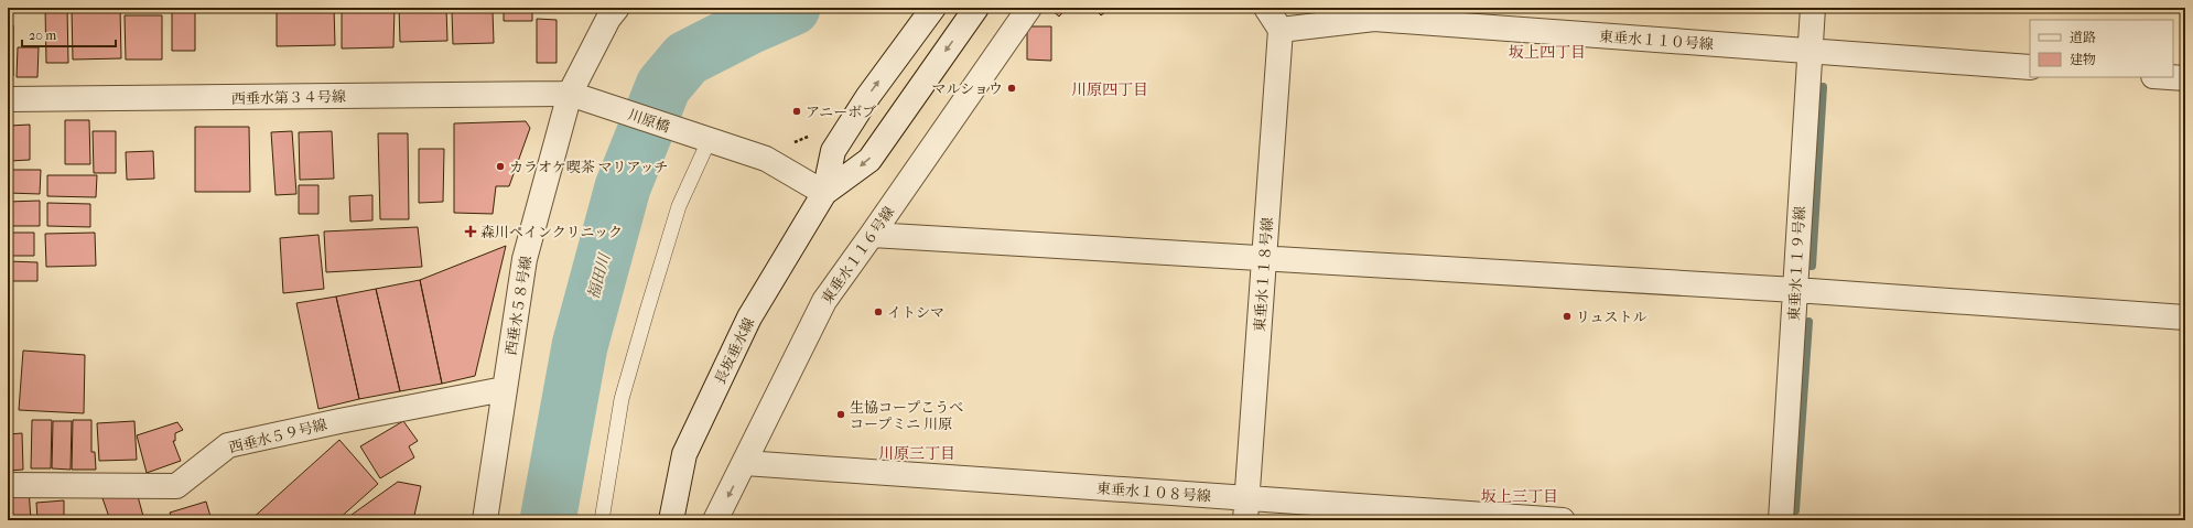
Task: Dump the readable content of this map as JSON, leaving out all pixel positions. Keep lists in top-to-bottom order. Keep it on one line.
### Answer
{"streets":{"street":["東垂水１１０号線","西垂水第３４号線","川原橋","東垂水１１６号線","東垂水１１９号線","東垂水１１８号線","西垂水５８号線","長坂垂水線","西垂水５９号線","東垂水１０８号線"]},"crossings":[["東垂水１１０号線","東垂水１１９号線"],["東垂水１１０号線","東垂水１１８号線"],["西垂水第３４号線","川原橋"],["西垂水第３４号線","西垂水５８号線"],["川原橋","西垂水５８号線"],["東垂水１１６号線","東垂水１０８号線"],["東垂水１１８号線","東垂水１０８号線"],["西垂水５８号線","西垂水５９号線"]],"districts":["坂上四丁目","川原四丁目","川原三丁目","坂上三丁目"],"water":["福田川"],"places":{"other":["マルショウ","アニーボブ","カラオケ喫茶 マリアッチ","イトシマ","リュストル","生協コープこうべ コープミニ 川原"],"health":["森川ペインクリニック"]},"legend":["道路","建物"],"scale_bar":"20 m"}
